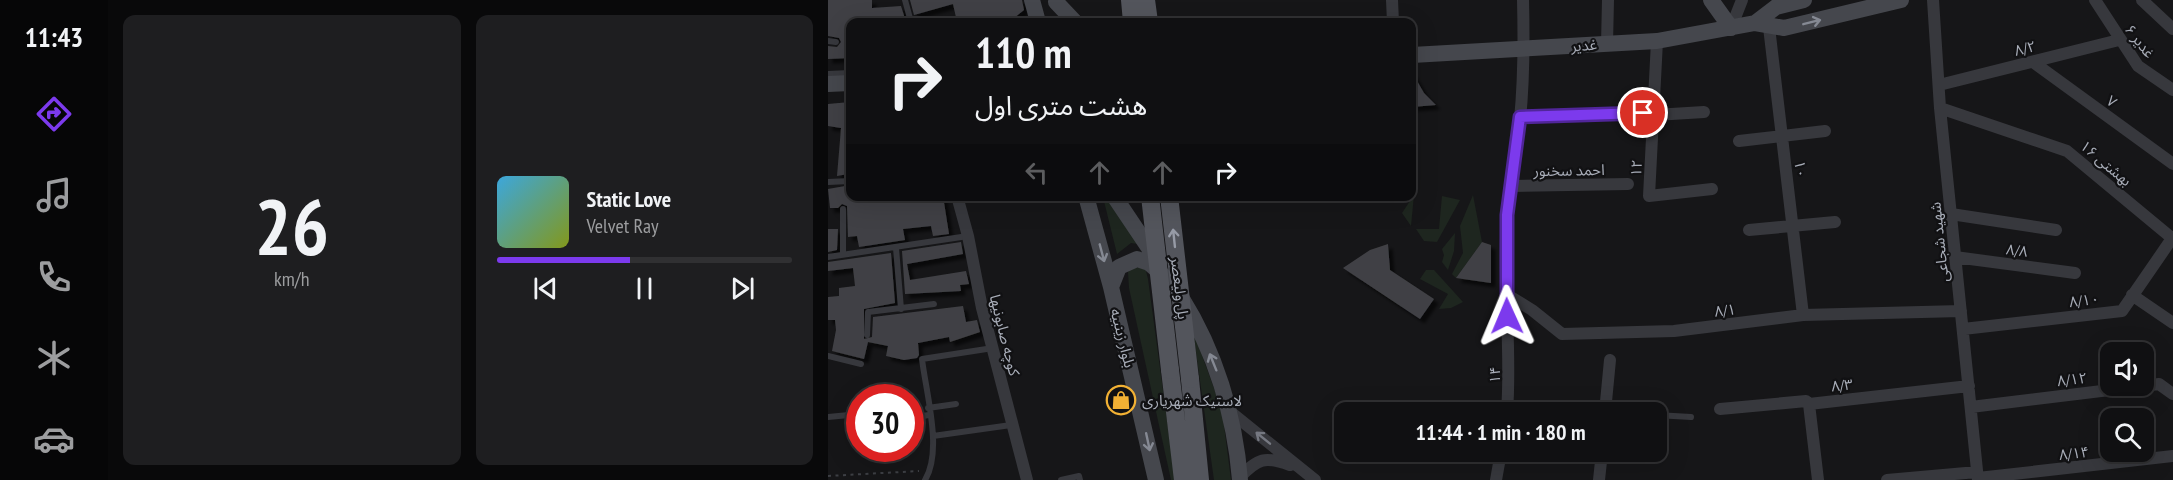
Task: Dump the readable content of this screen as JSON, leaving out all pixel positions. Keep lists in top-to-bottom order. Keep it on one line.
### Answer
{"streets":{"main road":["غدیر","پل ولیعصر","بلوار زینبیه"],"street":["غدیر ۶","۸/۲","۷","۱۶ بهشتی","۱۲","۱۰","احمد سخنور","شهید شجاعی","۸/۸","۸/۱۰","۸/۱","کوچه صابونیها","۱۴","۸/۱۲","۸/۳","۸/۱۴"]},"crossings":[["غدیر ۶","۸/۲"],["غدیر","۱۲"],["غدیر","۱۰"],["غدیر","۱۴"],["۸/۲","۷"],["۸/۲","شهید شجاعی"],["۱۶ بهشتی","شهید شجاعی"],["۱۶ بهشتی","۸/۱۰"],["۱۰","۸/۱"],["احمد سخنور","۱۴"],["شهید شجاعی","۸/۸"],["شهید شجاعی","۸/۱۰"],["شهید شجاعی","۸/۱"],["شهید شجاعی","۸/۱۲"],["شهید شجاعی","۸/۳"],["شهید شجاعی","۸/۱۴"],["۸/۱","۱۴"]],"places":{"shop":["لاستیک شهریاری"]},"page":{"tabs":"11:43","tile":["26","km/h"],"turn":["110 m","هشت متری اول"],"song":["Static Love","Velvet Ray"],"limit":"30","trip":"11:44 · 1 min · 180 m"}}
